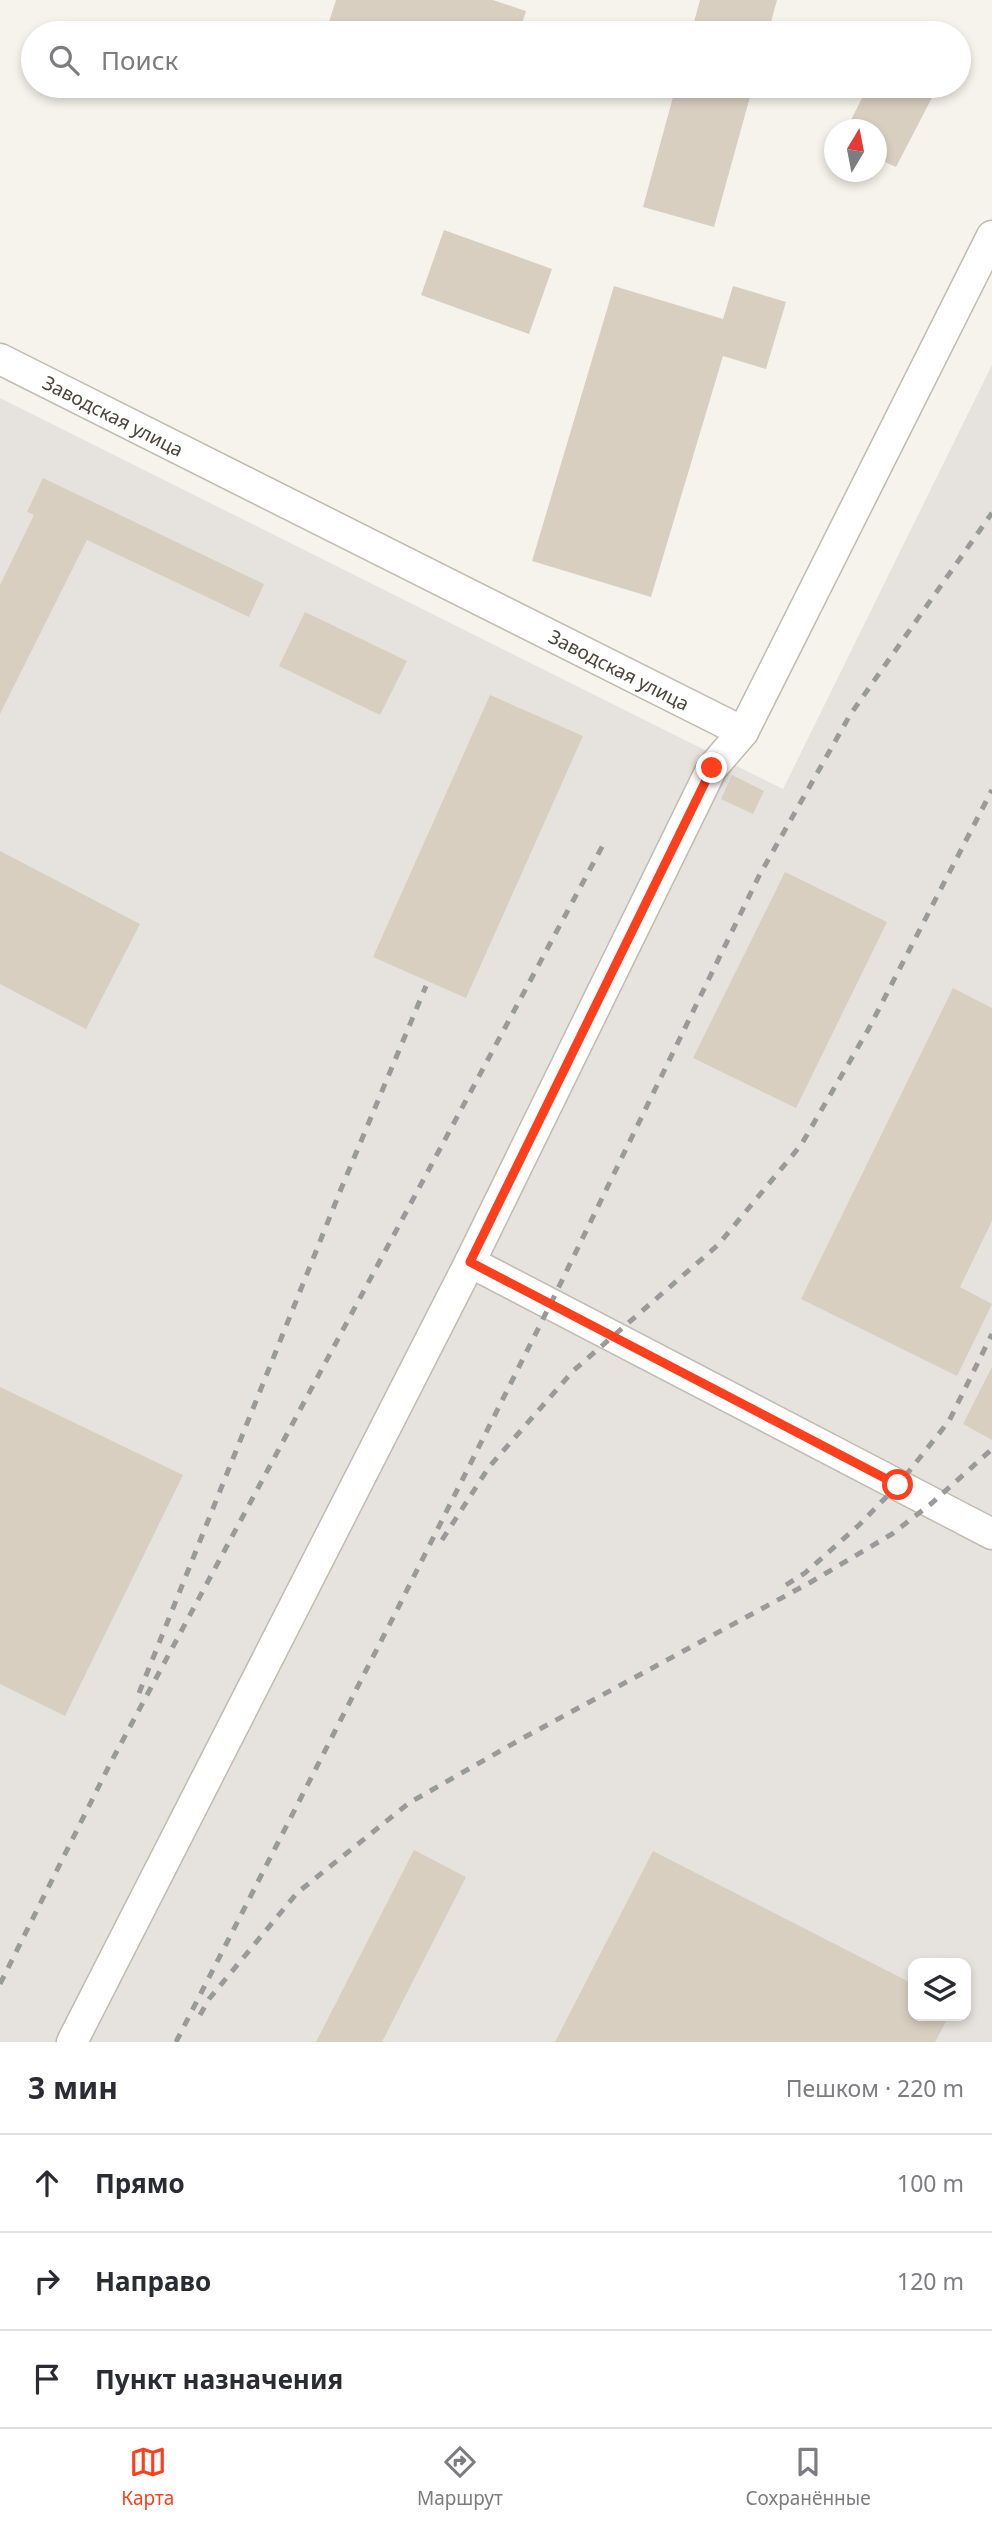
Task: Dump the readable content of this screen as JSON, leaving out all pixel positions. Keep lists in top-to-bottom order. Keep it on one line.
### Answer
{"streets":{"street":["Заводская улица"]},"north":"top","page":{"search":"Поиск","heading":["3 мин","Пешком · 220 m"],"list":[["Прямо","100 m"],["Направо","120 m"],"Пункт назначения"],"nav":["Карта","Маршрут","Сохранённые"]}}
